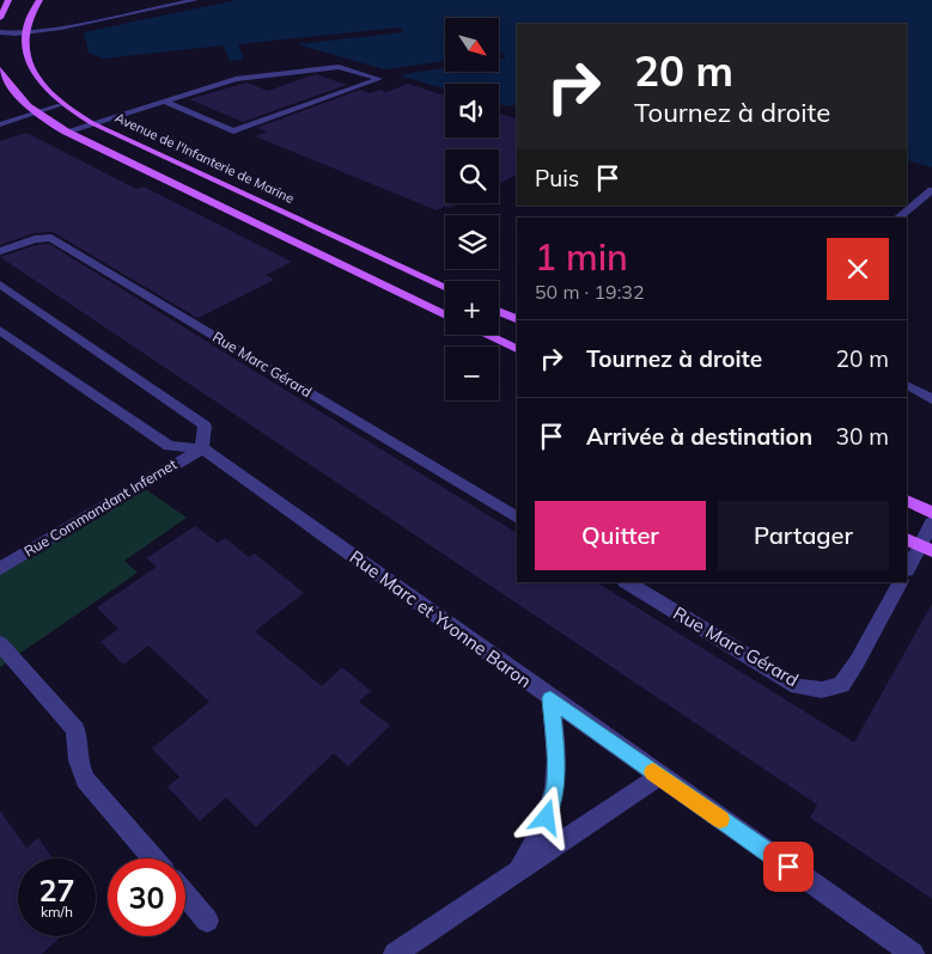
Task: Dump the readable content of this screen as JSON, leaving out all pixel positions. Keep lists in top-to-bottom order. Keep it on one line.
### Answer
{"streets":{"main road":["Avenue de l'Infanterie de Marine"],"street":["Rue Marc Gérard","Rue Commandant Infernet","Rue Marc et Yvonne Baron"]},"crossings":[["Rue Commandant Infernet","Rue Marc et Yvonne Baron"]],"north":"bottom right","page":{"map_buttons":["+","−"],"turn":["20 m","Tournez à droite"],"then":"Puis","heading":["1 min","50 m · 19:32"],"list":[{"name":"Tournez à droite","value":"20 m"},{"name":"Arrivée à destination","value":"30 m"}],"buttons":["Quitter","Partager"],"speed":"27 km/h","limit":"30"}}
